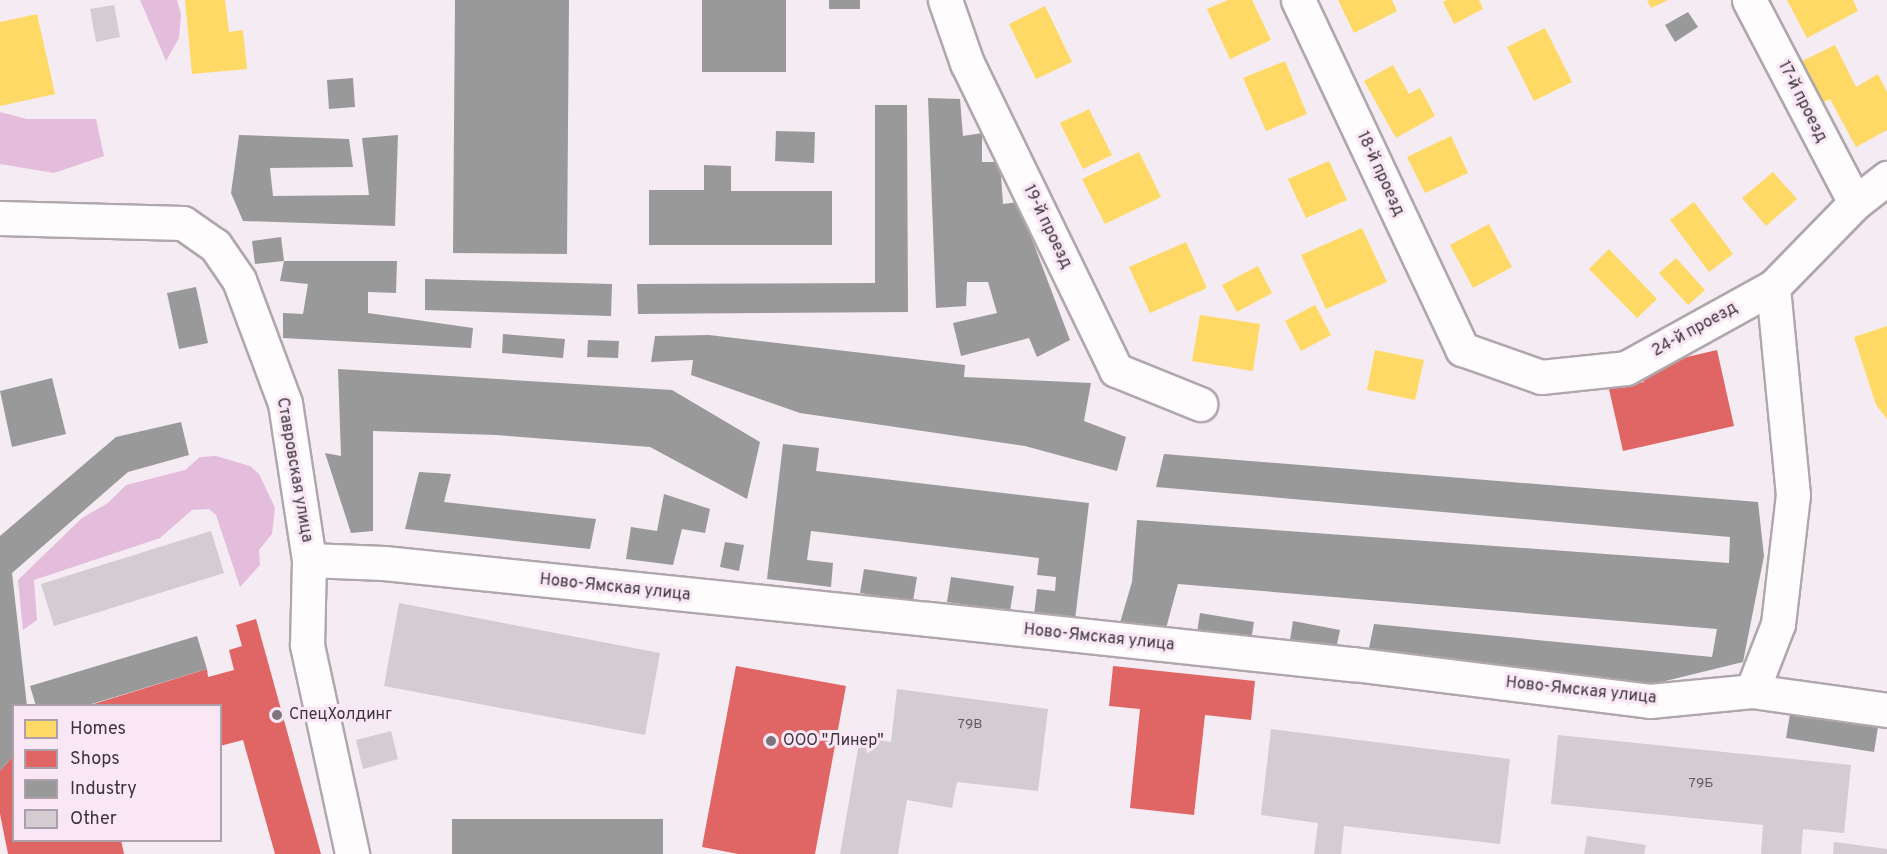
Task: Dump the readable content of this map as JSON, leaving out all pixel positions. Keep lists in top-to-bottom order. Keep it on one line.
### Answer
{"streets":{"street":["17-й проезд","18-й проезд","19-й проезд","24-й проезд","Ставровская улица","Ново-Ямская улица"]},"crossings":[["17-й проезд","24-й проезд"],["18-й проезд","24-й проезд"],["Ставровская улица","Ново-Ямская улица"]],"places":["СпецХолдинг","ООО \"Линер\""],"house_numbers":["79В","79Б"],"legend":["Homes","Shops","Industry","Other"]}
